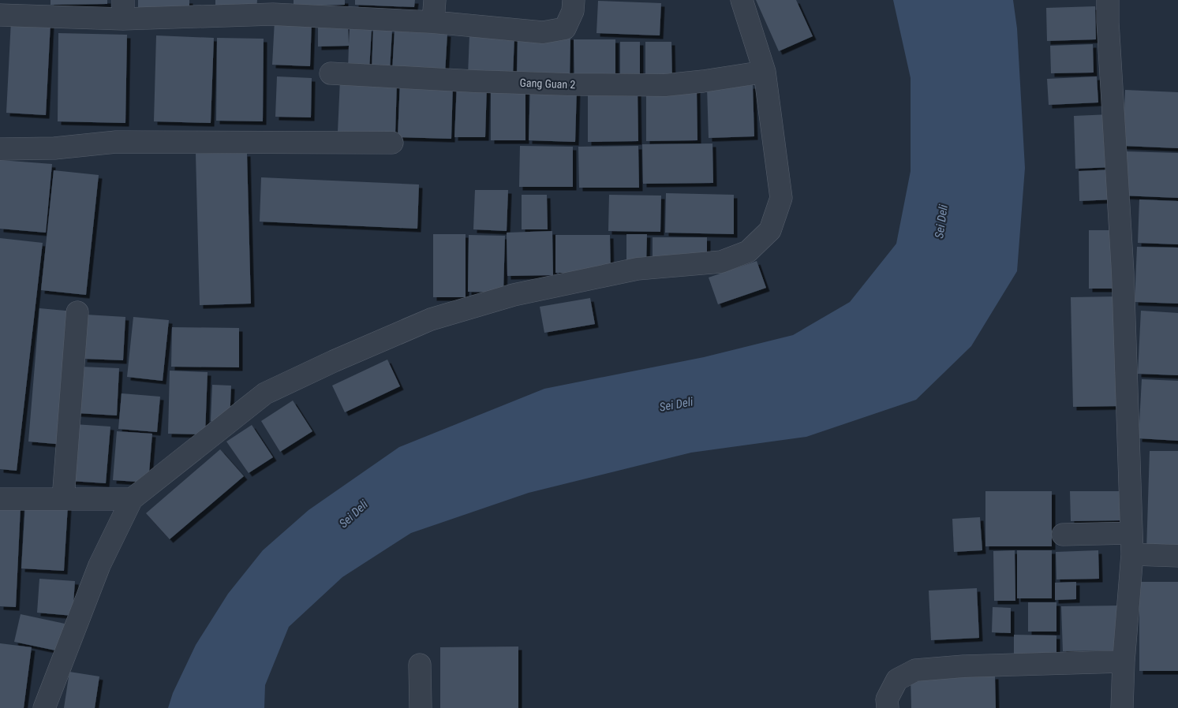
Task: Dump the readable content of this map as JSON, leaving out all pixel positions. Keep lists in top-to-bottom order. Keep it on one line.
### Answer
{"streets":{"street":["Gang Guan 2"]},"water":["Sei Deli"]}
